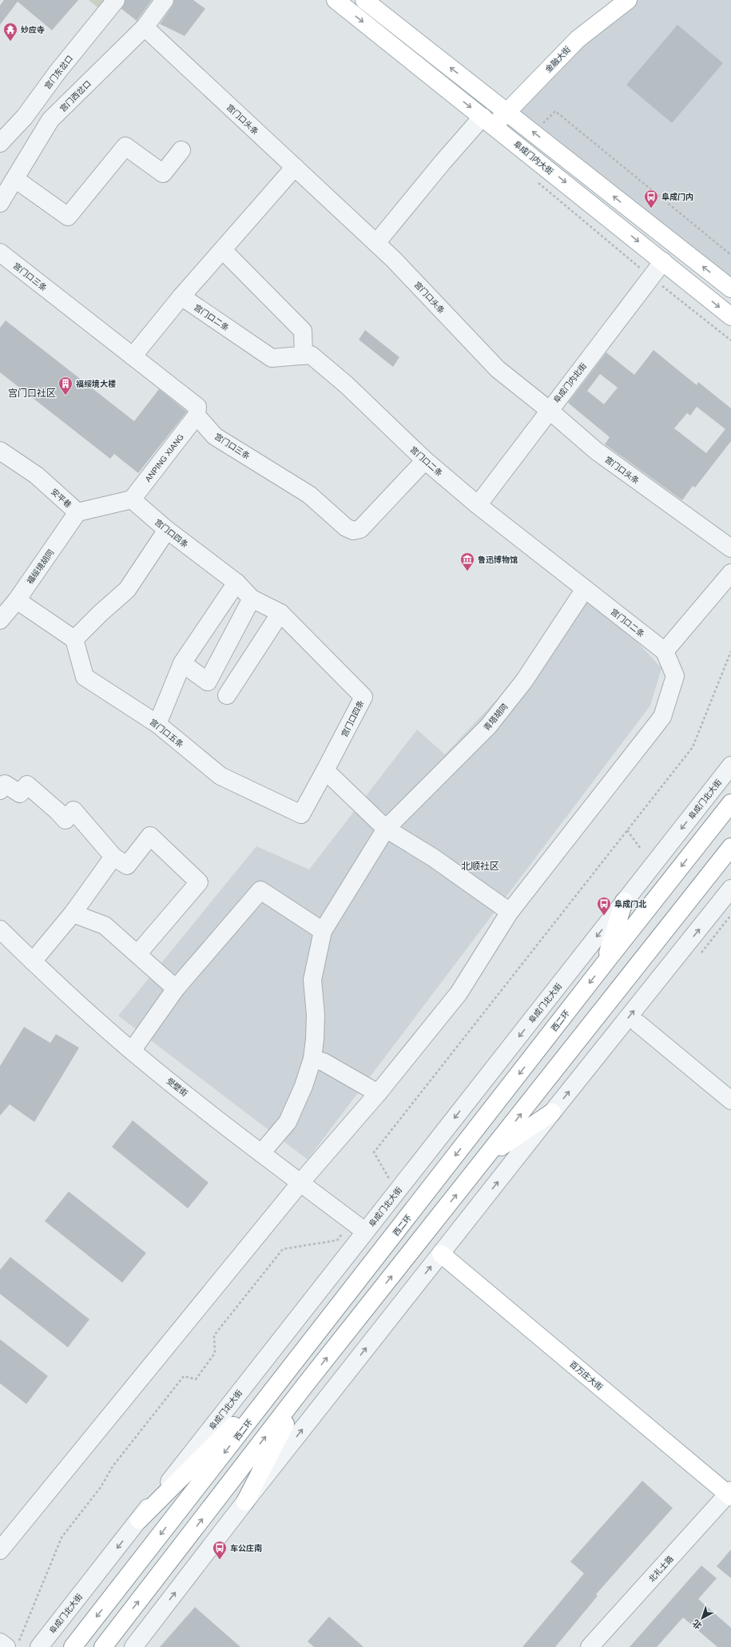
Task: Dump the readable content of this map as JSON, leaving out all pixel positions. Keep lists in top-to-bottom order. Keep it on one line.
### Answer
{"streets":{"main road":["金融大街","阜成门内大街","西二环","百万庄大街"],"street":["宫门东岔口","宫门西岔口","宫门口头条","宫门口三条","宫门口二条","阜成门内北街","ANPING XIANG","安平巷","宫门口四条","福绥境胡同","青塔胡同","宫门口五条","阜成门北大街","受壁街","北礼士路"]},"crossings":[["金融大街","阜成门内大街"],["宫门西岔口","宫门口头条"],["宫门口头条","阜成门内北街"],["阜成门内大街","阜成门内北街"],["宫门口三条","宫门口二条"],["宫门口三条","ANPING XIANG"],["宫门口二条","阜成门内北街"],["宫门口二条","青塔胡同"],["ANPING XIANG","安平巷"],["ANPING XIANG","宫门口四条"],["安平巷","宫门口四条"],["安平巷","福绥境胡同"],["宫门口四条","宫门口五条"],["青塔胡同","受壁街"],["阜成门北大街","受壁街"],["百万庄大街","北礼士路"]],"districts":["宫门口社区","北顺社区"],"places":{"temple":["妙应寺"],"bus stop":["阜成门内","阜成门北","车公庄南"],"building":["福绥境大楼"],"museum":["鲁迅博物馆"]},"north":"bottom left"}
